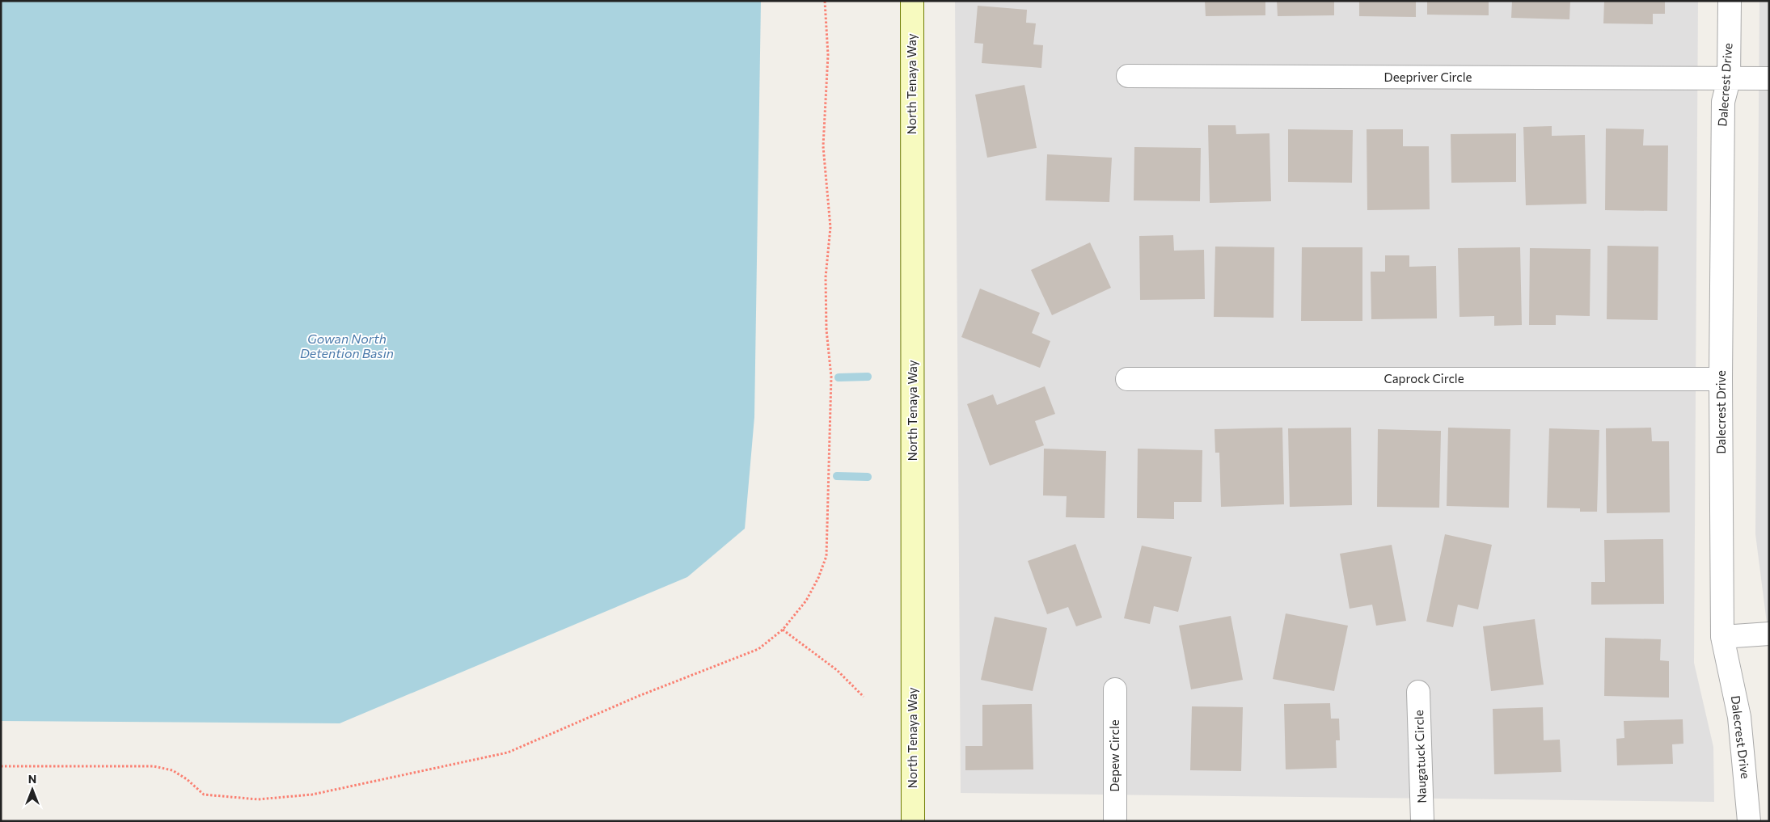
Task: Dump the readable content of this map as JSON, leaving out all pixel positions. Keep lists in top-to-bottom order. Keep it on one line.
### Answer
{"streets":{"main road":["North Tenaya Way"],"street":["Deepriver Circle","Dalecrest Drive","Caprock Circle","Depew Circle","Naugatuck Circle"]},"crossings":[["Deepriver Circle","Dalecrest Drive"],["Dalecrest Drive","Caprock Circle"]],"water":["Gowan North Detention Basin"],"north":"top"}
